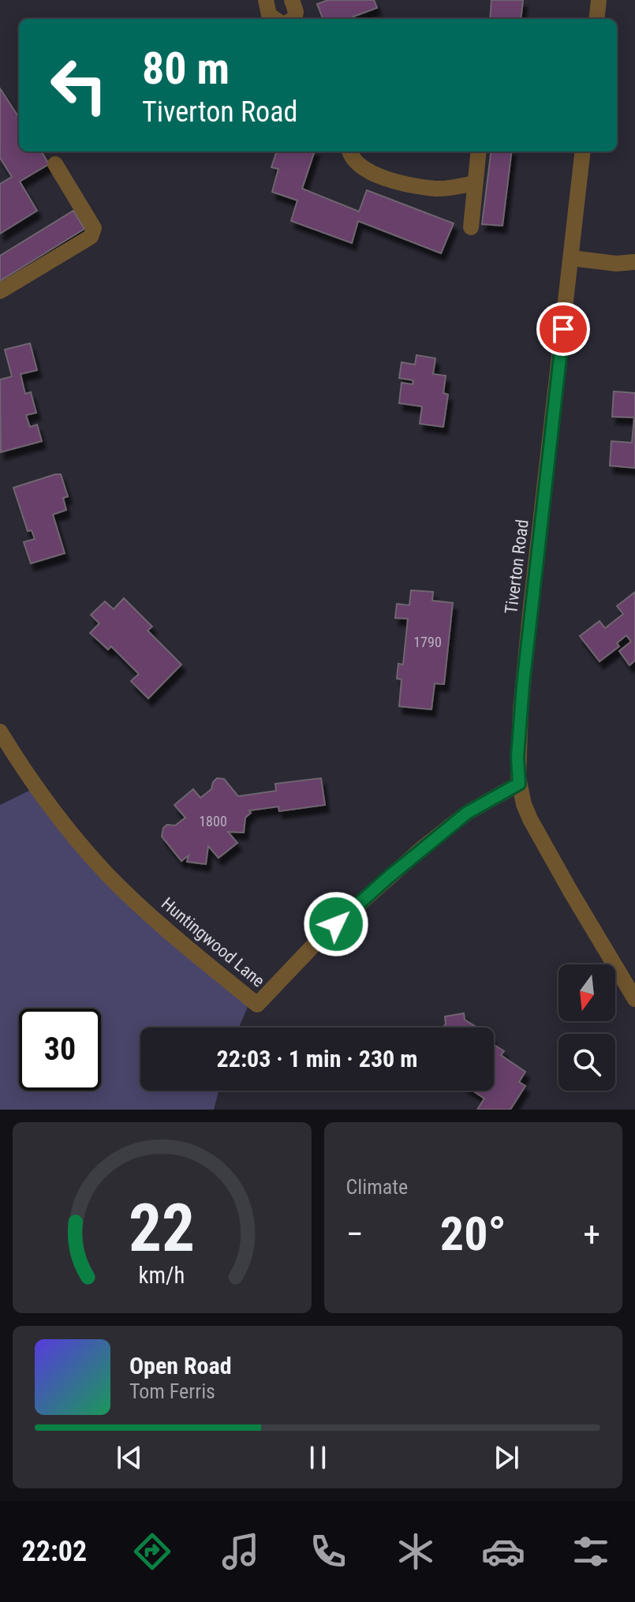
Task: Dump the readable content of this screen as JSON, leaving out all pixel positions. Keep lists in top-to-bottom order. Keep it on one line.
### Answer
{"streets":{"street":["Tiverton Road","Huntingwood Lane"]},"crossings":[["Tiverton Road","Huntingwood Lane"]],"house_numbers":["1790","1800"],"north":"bottom","page":{"turn":["80 m","Tiverton Road"],"limit":"30","trip":"22:03 · 1 min · 230 m","tile":"Climate","heat":["−","20°","+"],"song":["Open Road","Tom Ferris"],"tabs":"22:02","gauge":["22","km/h"]}}
